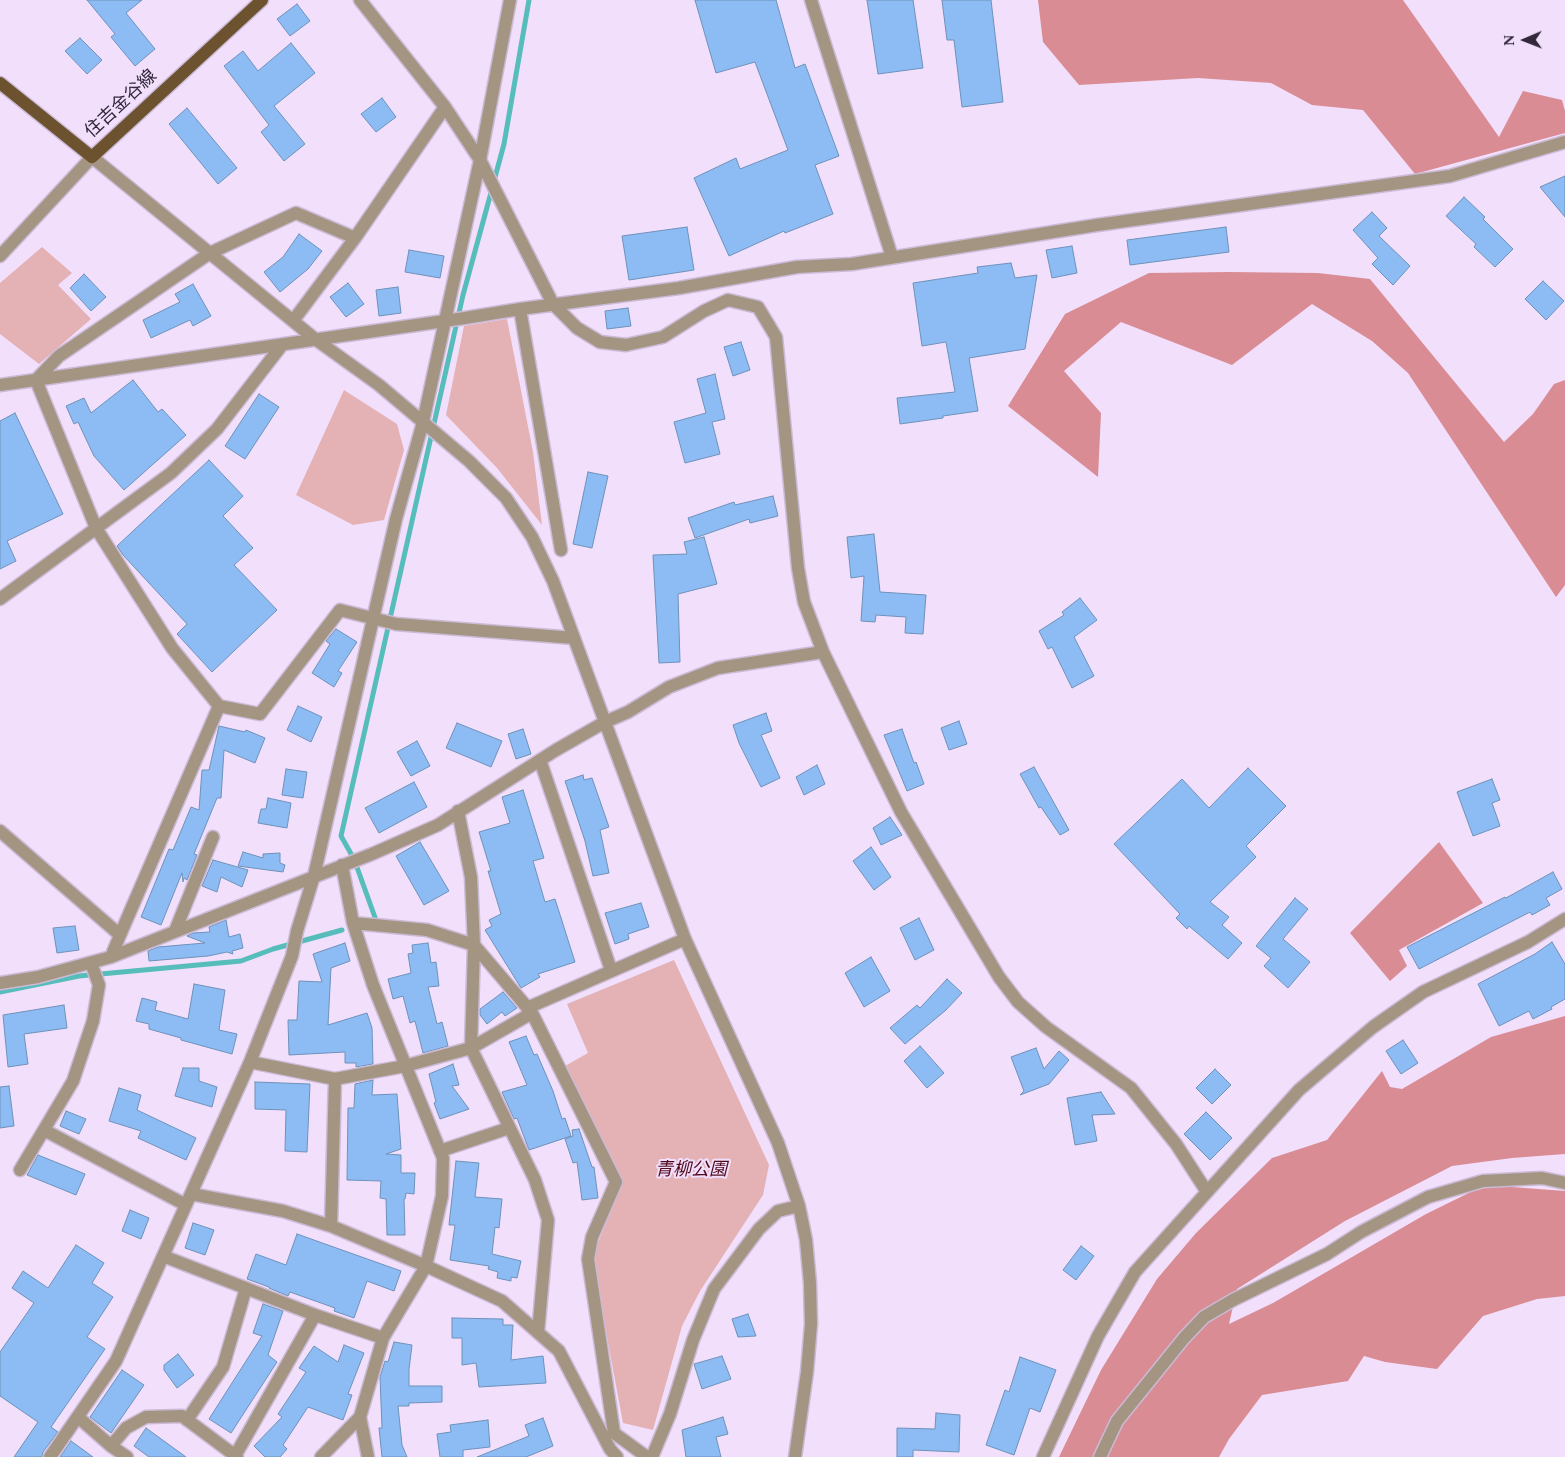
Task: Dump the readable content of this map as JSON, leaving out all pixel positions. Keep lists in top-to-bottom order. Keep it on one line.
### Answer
{"streets":{"main road":["住吉金谷線"]},"parks":["青柳公園"],"north":"left"}
